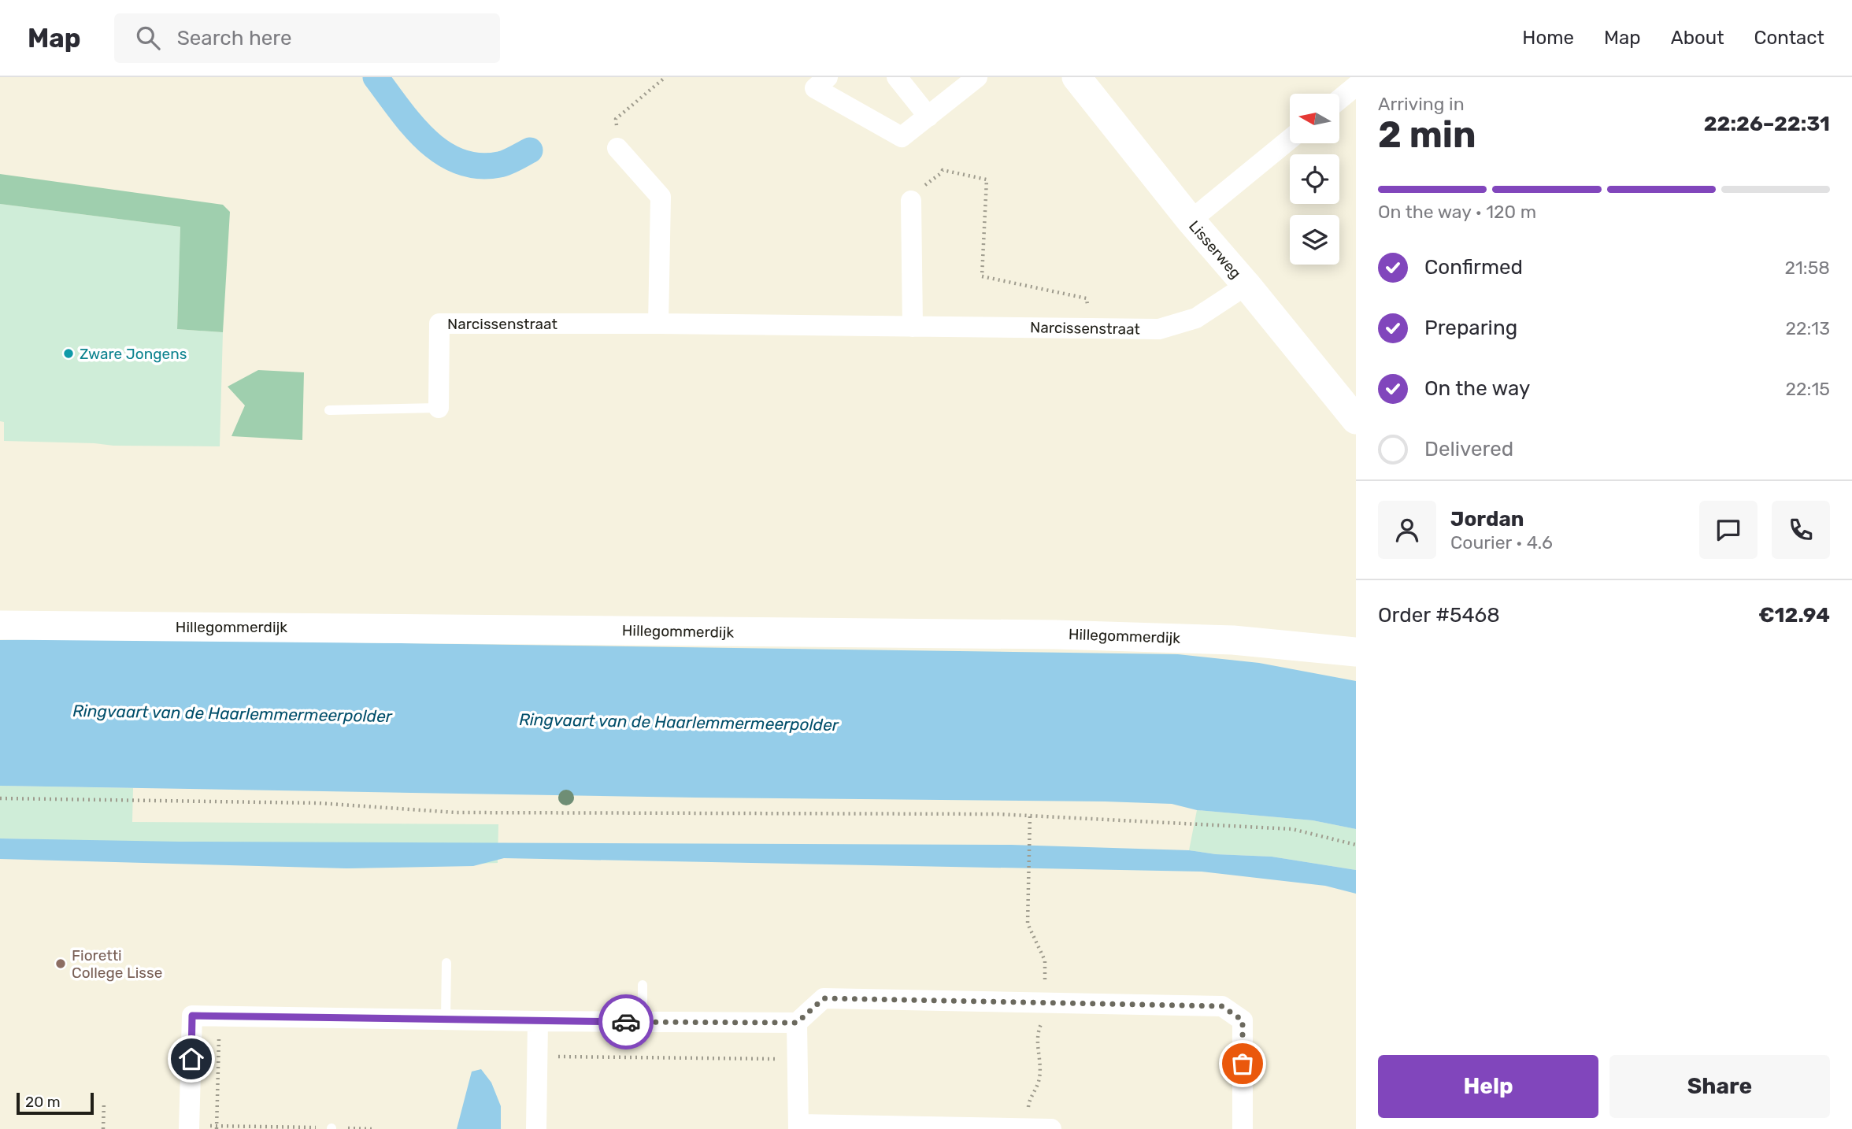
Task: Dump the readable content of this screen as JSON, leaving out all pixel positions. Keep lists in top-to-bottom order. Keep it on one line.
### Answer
{"streets":{"street":["Lisserweg","Narcissenstraat","Hillegommerdijk"]},"crossings":[["Lisserweg","Narcissenstraat"]],"water":["Ringvaart van de Haarlemmermeerpolder"],"places":["Zware Jongens","Fioretti College Lisse"],"scale_bar":"20 m","north":"left","page":{"header":"Map","search":"Search here","nav":["Home","Map","About","Contact"],"heading":["2 min","Arriving in","22:26–22:31"],"panel":["Jordan","Courier · 4.6","Order #5468","€12.94"],"bar":"On the way · 120 m","list":[["Confirmed","21:58"],["Preparing","22:13"],["On the way","22:15"],"Delivered"],"buttons":["Help","Share"],"scale":"20 m"}}
